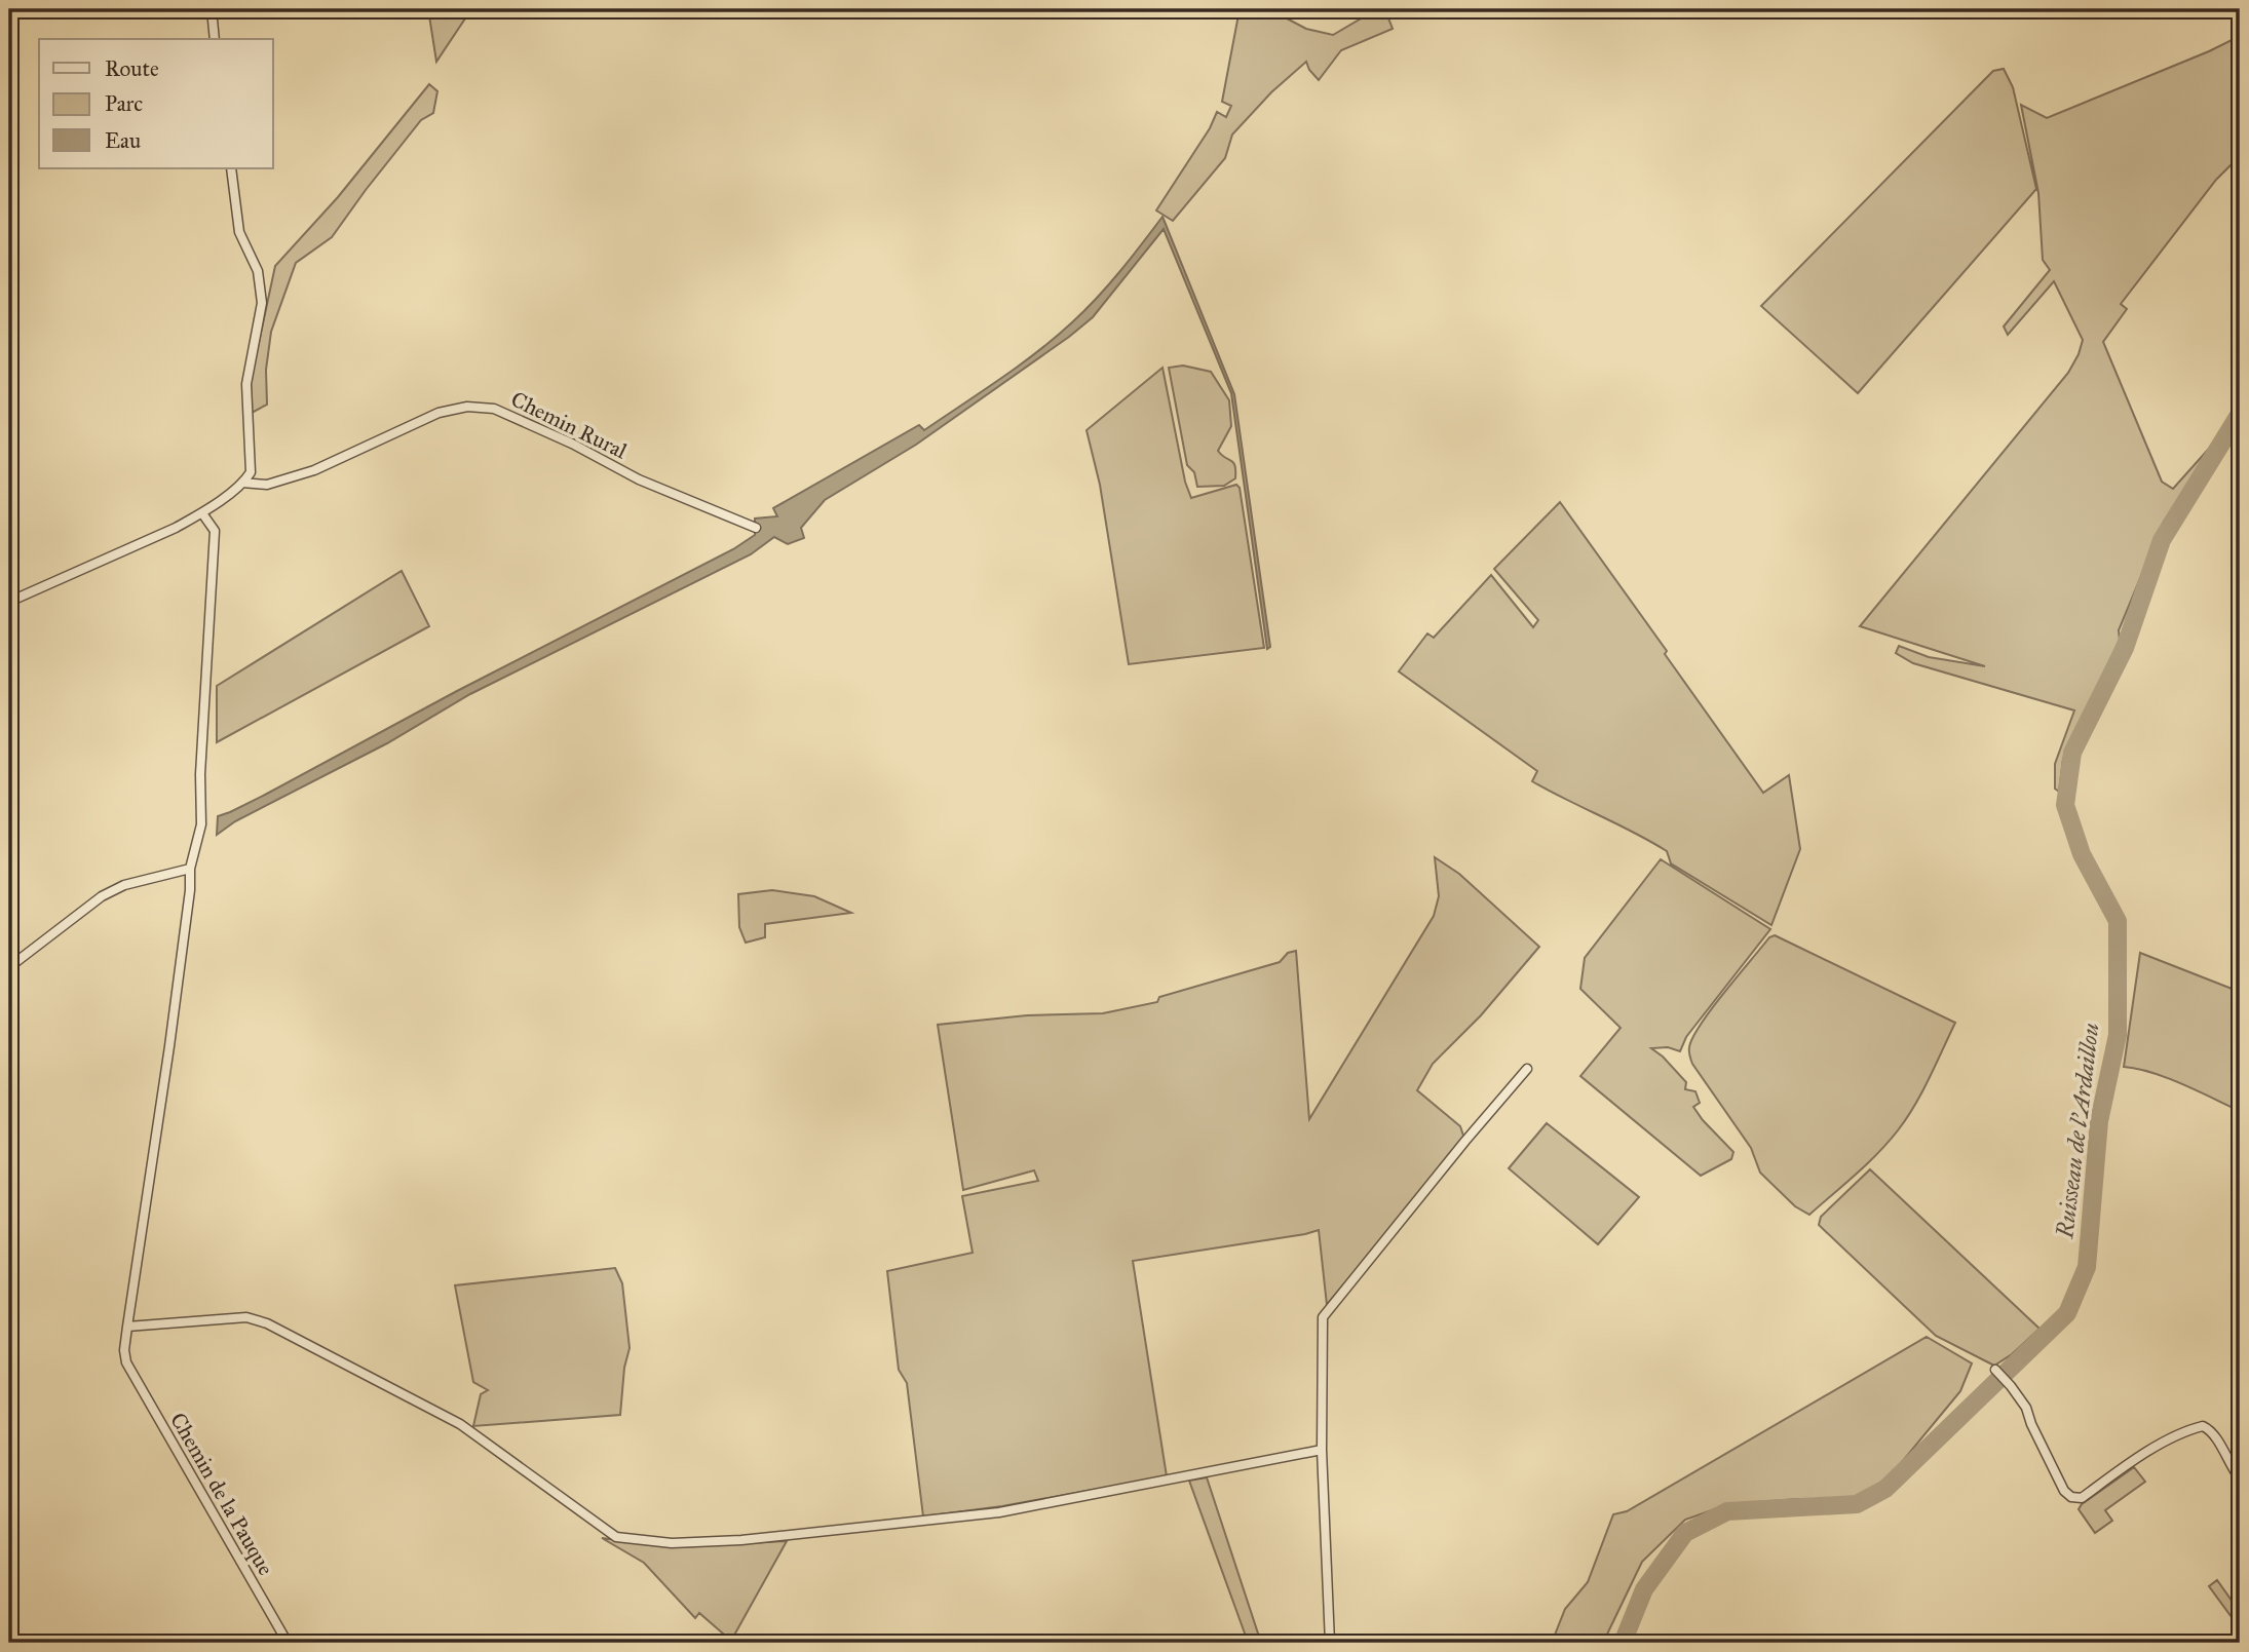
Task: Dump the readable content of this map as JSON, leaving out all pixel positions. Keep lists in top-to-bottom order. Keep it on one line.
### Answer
{"streets":{"street":["Chemin Rural","Chemin de la Pauque"]},"water":["Ruisseau de l'Ardaillou"],"legend":["Route","Parc","Eau"]}
